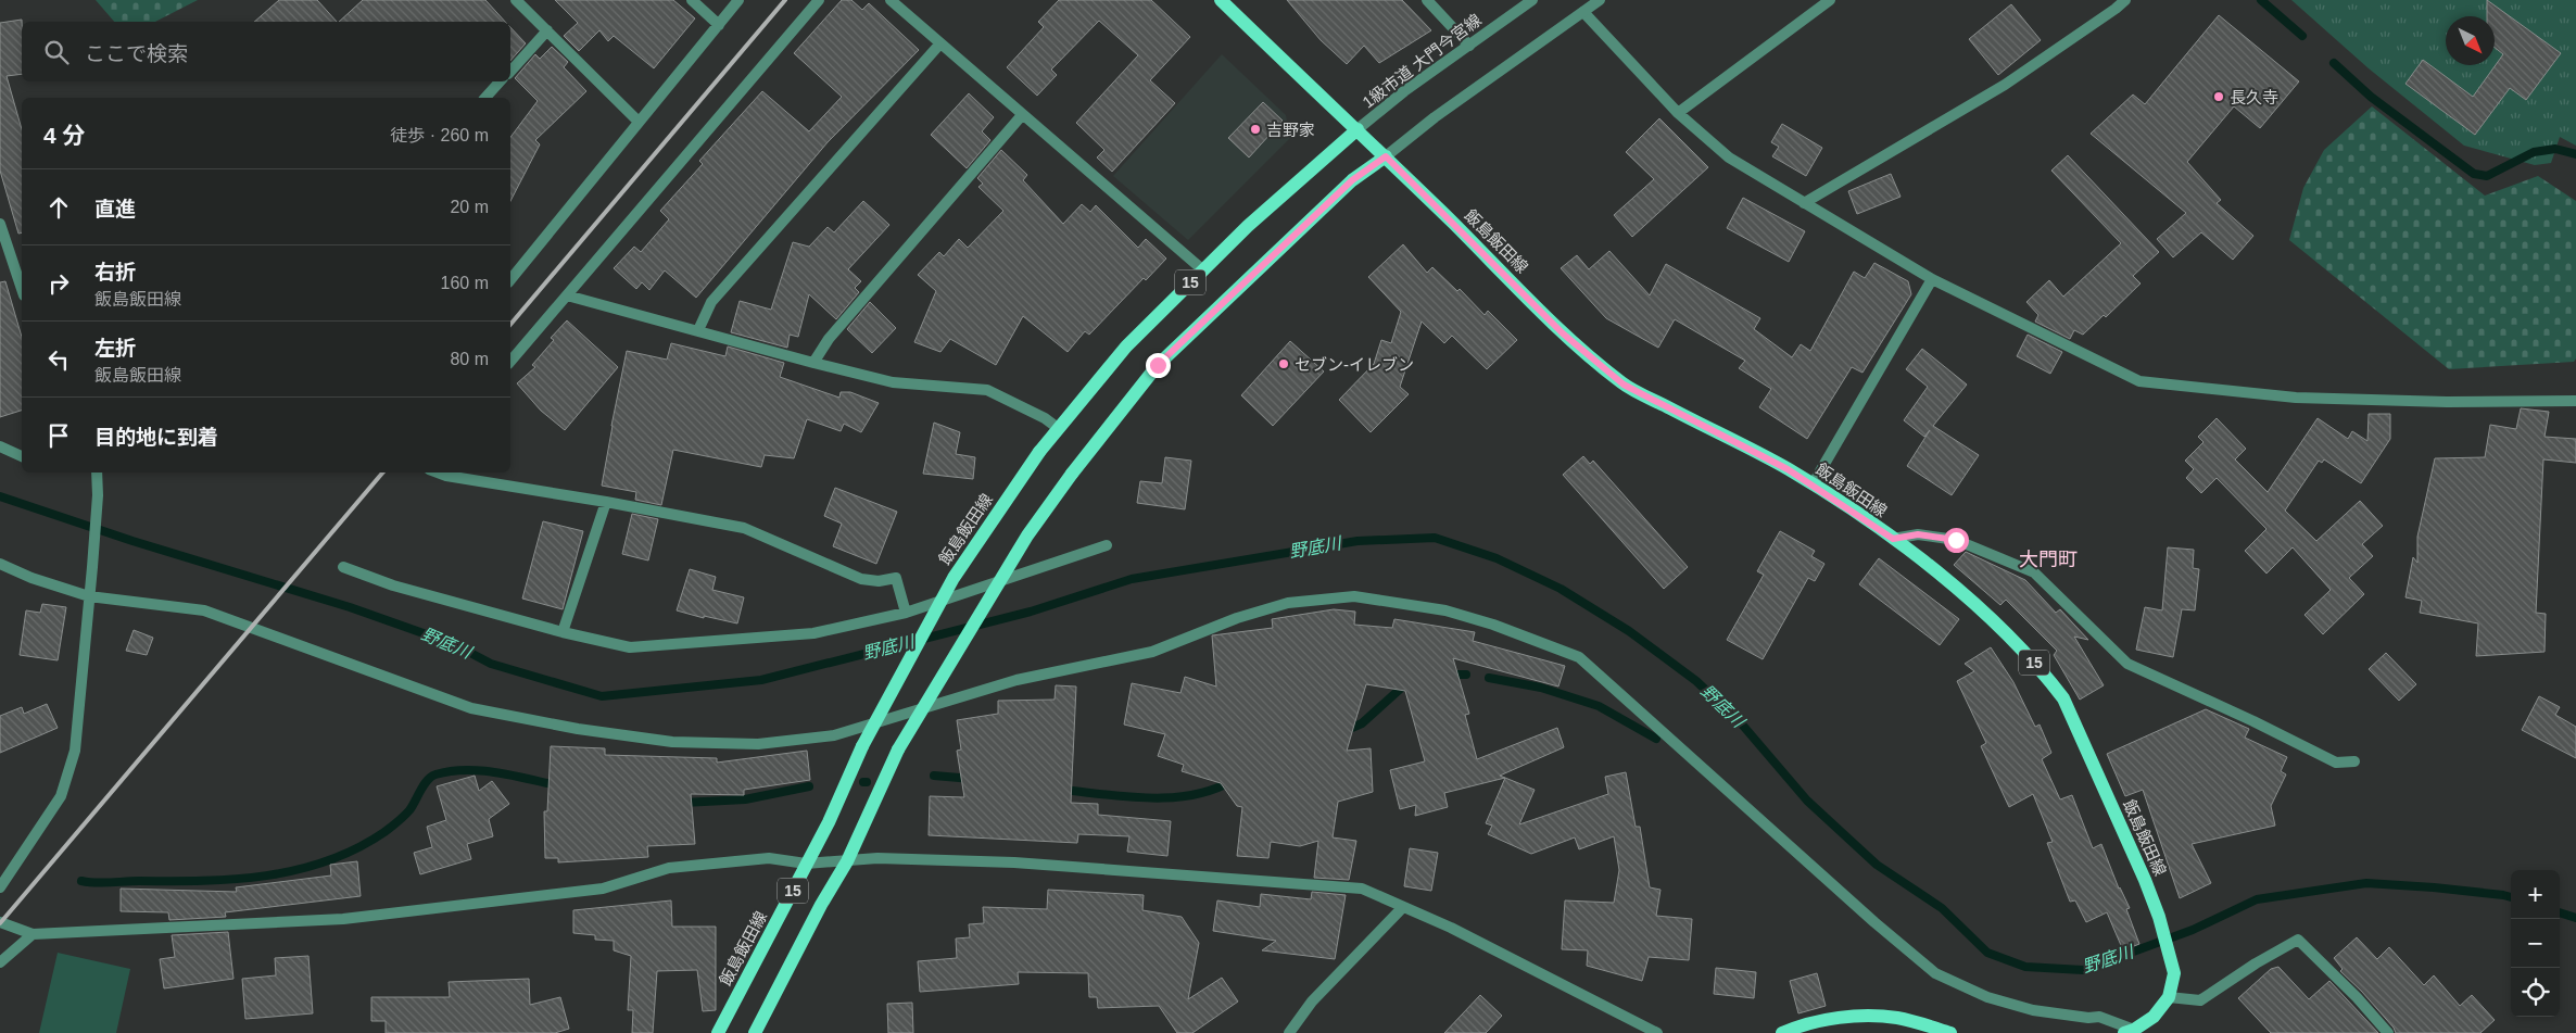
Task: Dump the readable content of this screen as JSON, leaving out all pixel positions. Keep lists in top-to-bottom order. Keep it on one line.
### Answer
{"streets":{"main road":["飯島飯田線","15"],"street":["1級市道 大門今宮線"]},"crossings":[["1級市道 大門今宮線","飯島飯田線"],["飯島飯田線","15"]],"districts":["大門町"],"water":["野底川"],"places":["長久寺","吉野家","セブン-イレブン"],"north":"bottom right","page":{"search":"ここで検索","heading":["4 分","徒歩 · 260 m"],"list":[["直進","20 m"],["右折","飯島飯田線","160 m"],["左折","飯島飯田線","80 m"],"目的地に到着"],"map_buttons":["+","−"]}}
